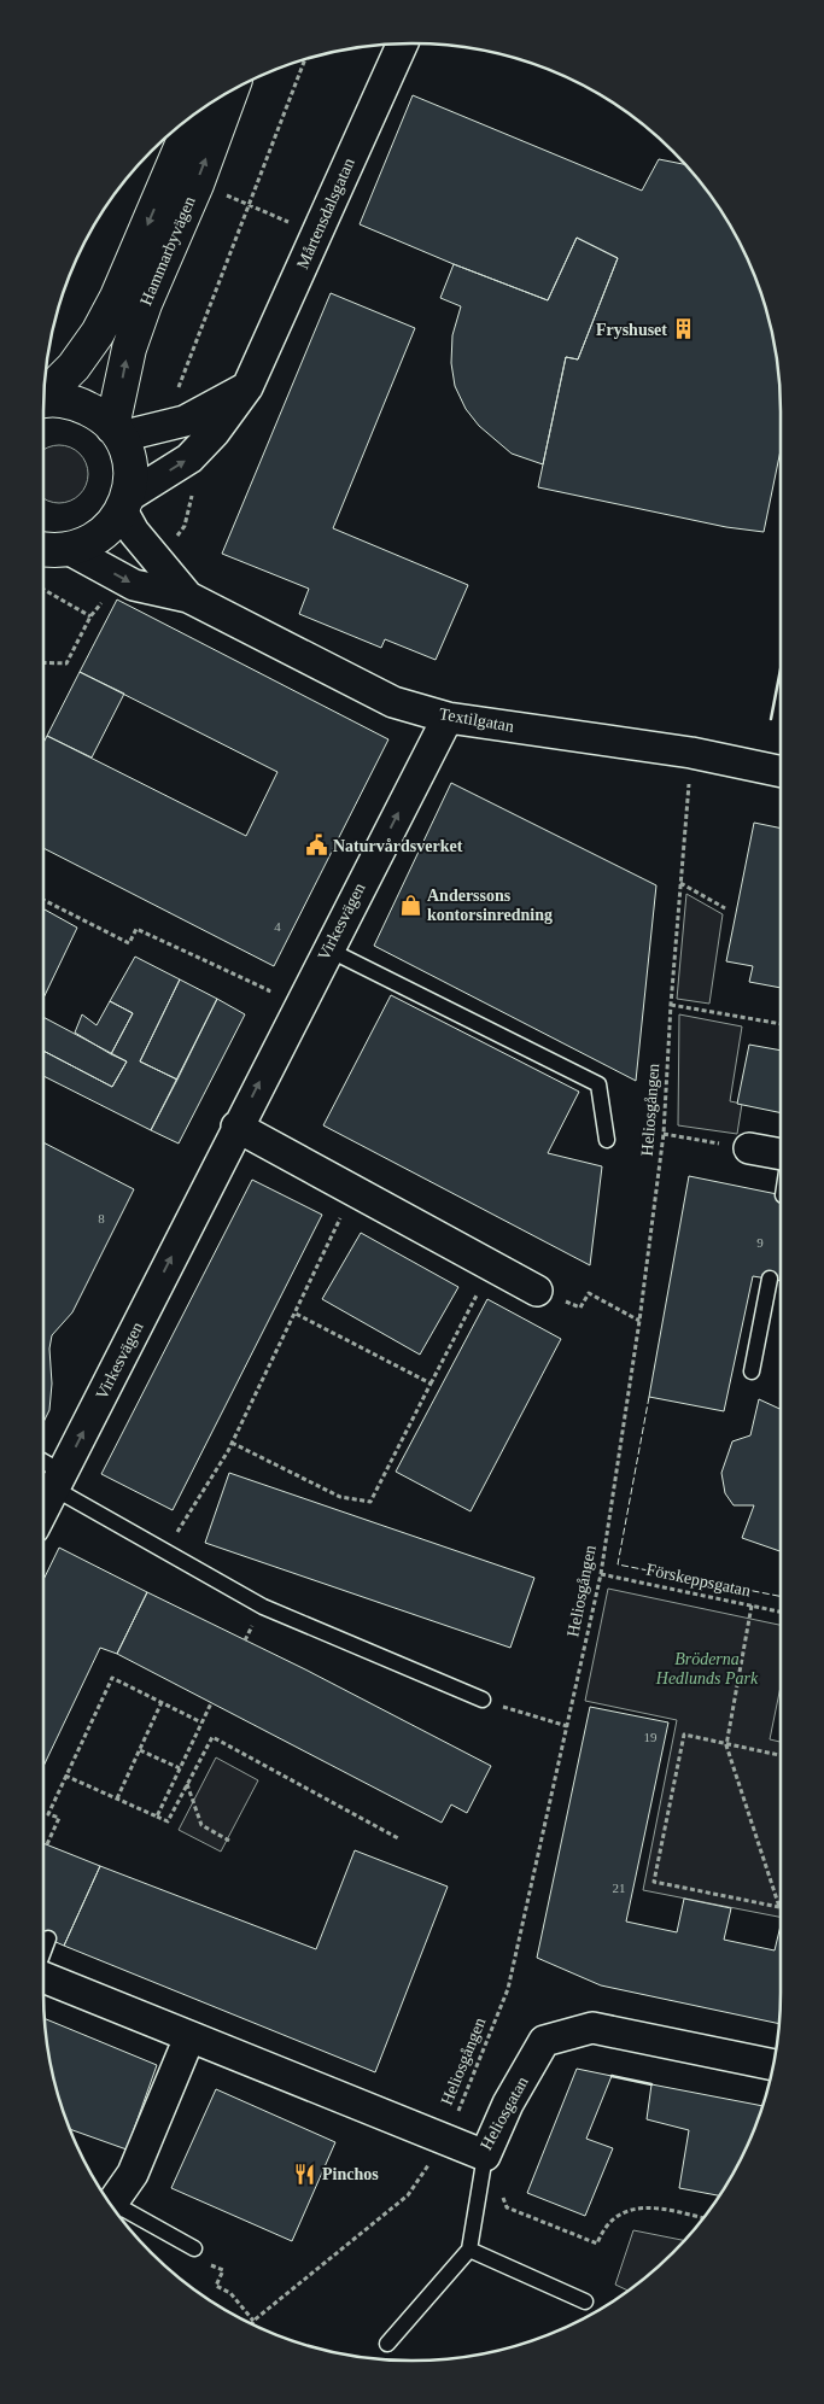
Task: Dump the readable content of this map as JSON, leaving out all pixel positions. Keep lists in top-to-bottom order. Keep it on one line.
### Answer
{"streets":{"main road":["Hammarbyvägen"],"street":["Mårtensdalsgatan","Textilgatan","Virkesvägen","Heliosgatan"],"path":["Heliosgången","Förskeppsgatan"]},"crossings":[["Mårtensdalsgatan","Hammarbyvägen"],["Mårtensdalsgatan","Textilgatan"],["Hammarbyvägen","Textilgatan"],["Textilgatan","Virkesvägen"],["Textilgatan","Heliosgången"],["Heliosgången","Förskeppsgatan"],["Heliosgången","Heliosgatan"]],"one_way":["Virkesvägen"],"parks":["Bröderna Hedlunds Park"],"places":{"building":["Fryshuset"],"public building":["Naturvårdsverket"],"shop":["Anderssons kontorsinredning"],"restaurant":["Pinchos"]},"house_numbers":["4","8","9","19","21"]}
